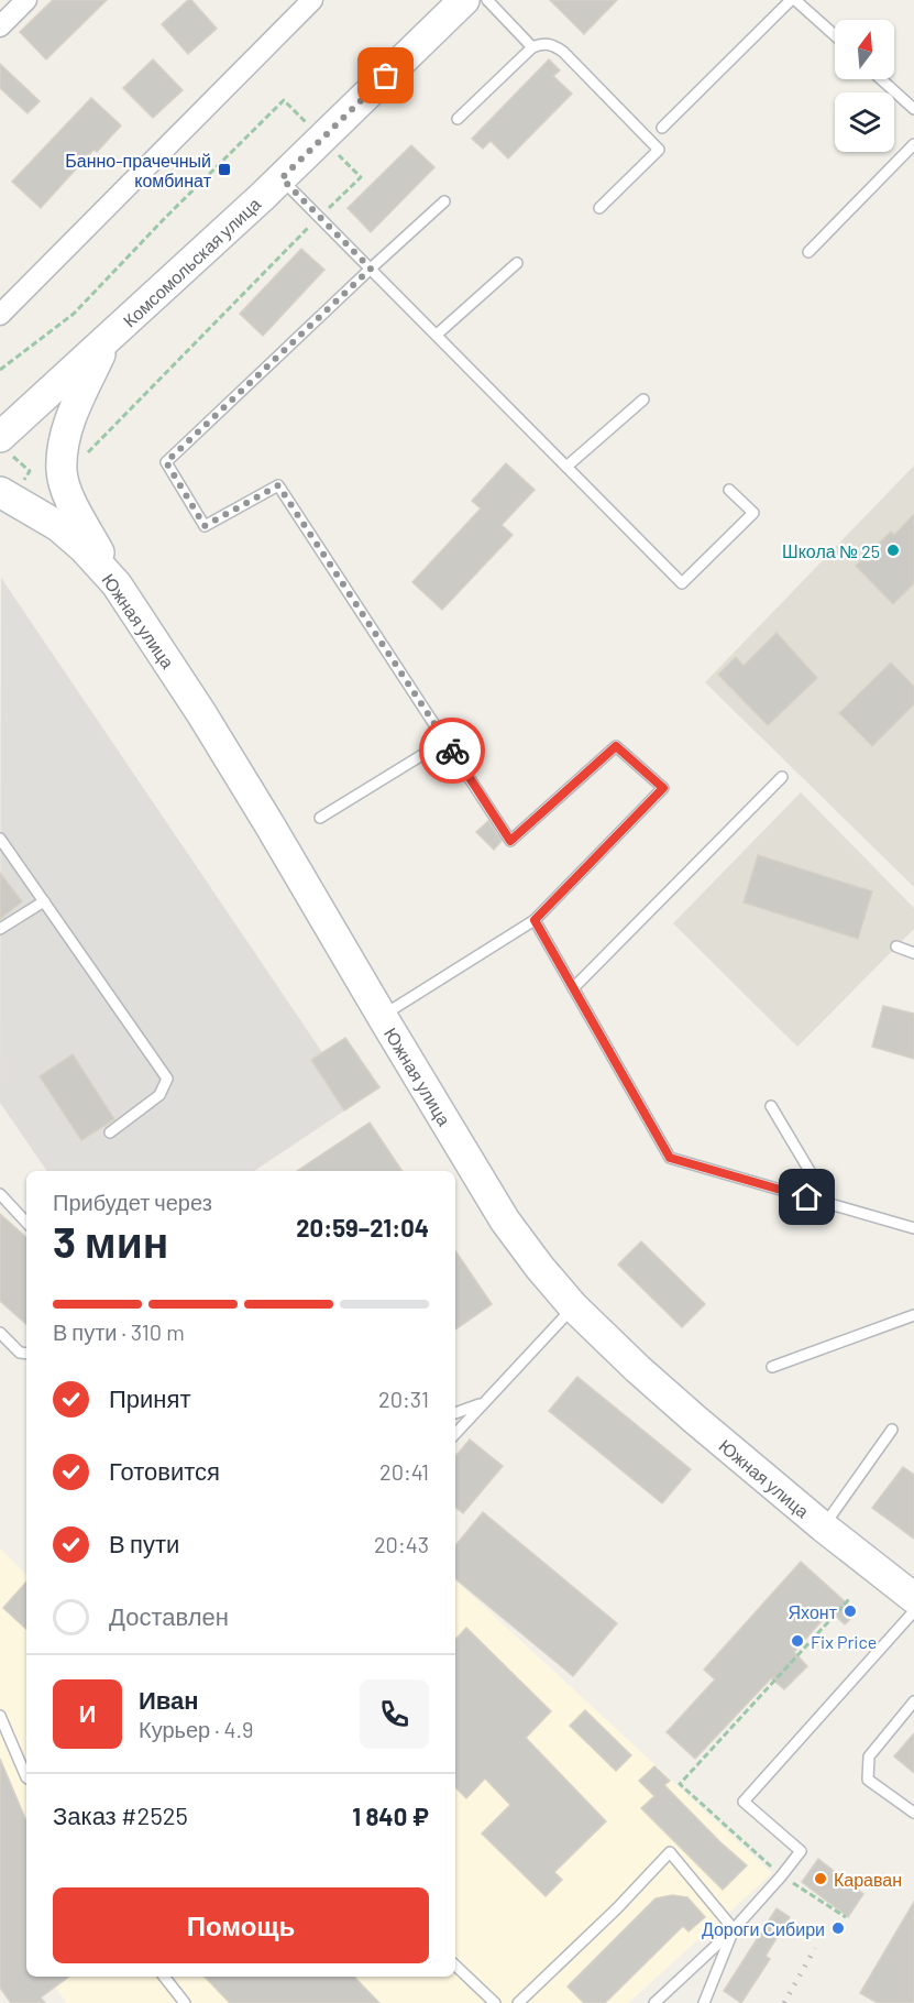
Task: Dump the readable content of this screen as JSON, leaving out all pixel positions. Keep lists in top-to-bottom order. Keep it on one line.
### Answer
{"streets":{"main road":["Комсомольская улица","Южная улица"]},"places":{"transit":["Банно-прачечный комбинат"],"other":["Школа № 25","Яхонт","Fix Price","Караван","Дороги Сибири"]},"north":"top","page":{"heading":["3 мин","Прибудет через","20:59–21:04"],"panel":["Иван","Курьер · 4.9","Заказ #2525","1 840 ₽"],"bar":"В пути · 310 m","list":[["Принят","20:31"],["Готовится","20:41"],["В пути","20:43"],"Доставлен"],"round":"И","buttons":"Помощь"}}
